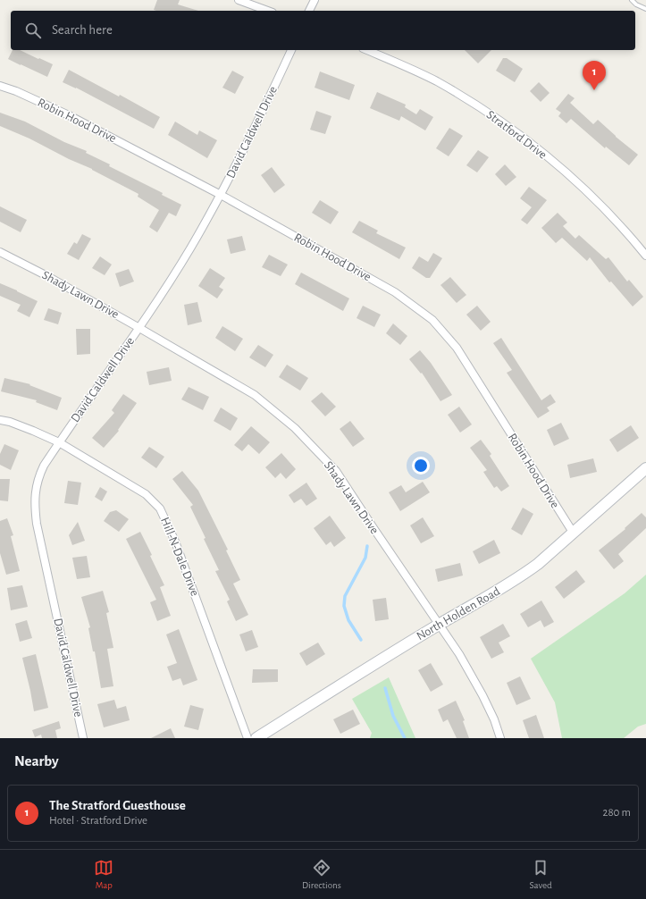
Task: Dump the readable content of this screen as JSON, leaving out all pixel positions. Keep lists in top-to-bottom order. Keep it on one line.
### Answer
{"streets":{"main road":["North Holden Road"],"street":["Robin Hood Drive","David Caldwell Drive","Stratford Drive","Shady Lawn Drive","Hill-N-Dale Drive"]},"crossings":[["Robin Hood Drive","David Caldwell Drive"],["Robin Hood Drive","North Holden Road"],["David Caldwell Drive","Shady Lawn Drive"],["David Caldwell Drive","Hill-N-Dale Drive"],["Shady Lawn Drive","North Holden Road"]],"page":{"search":"Search here","pins":"1","heading":"Nearby","list":[{"mark":"1","name":"The Stratford Guesthouse","note":"Hotel · Stratford Drive","value":"280 m"}],"nav":["Map","Directions","Saved"]}}
